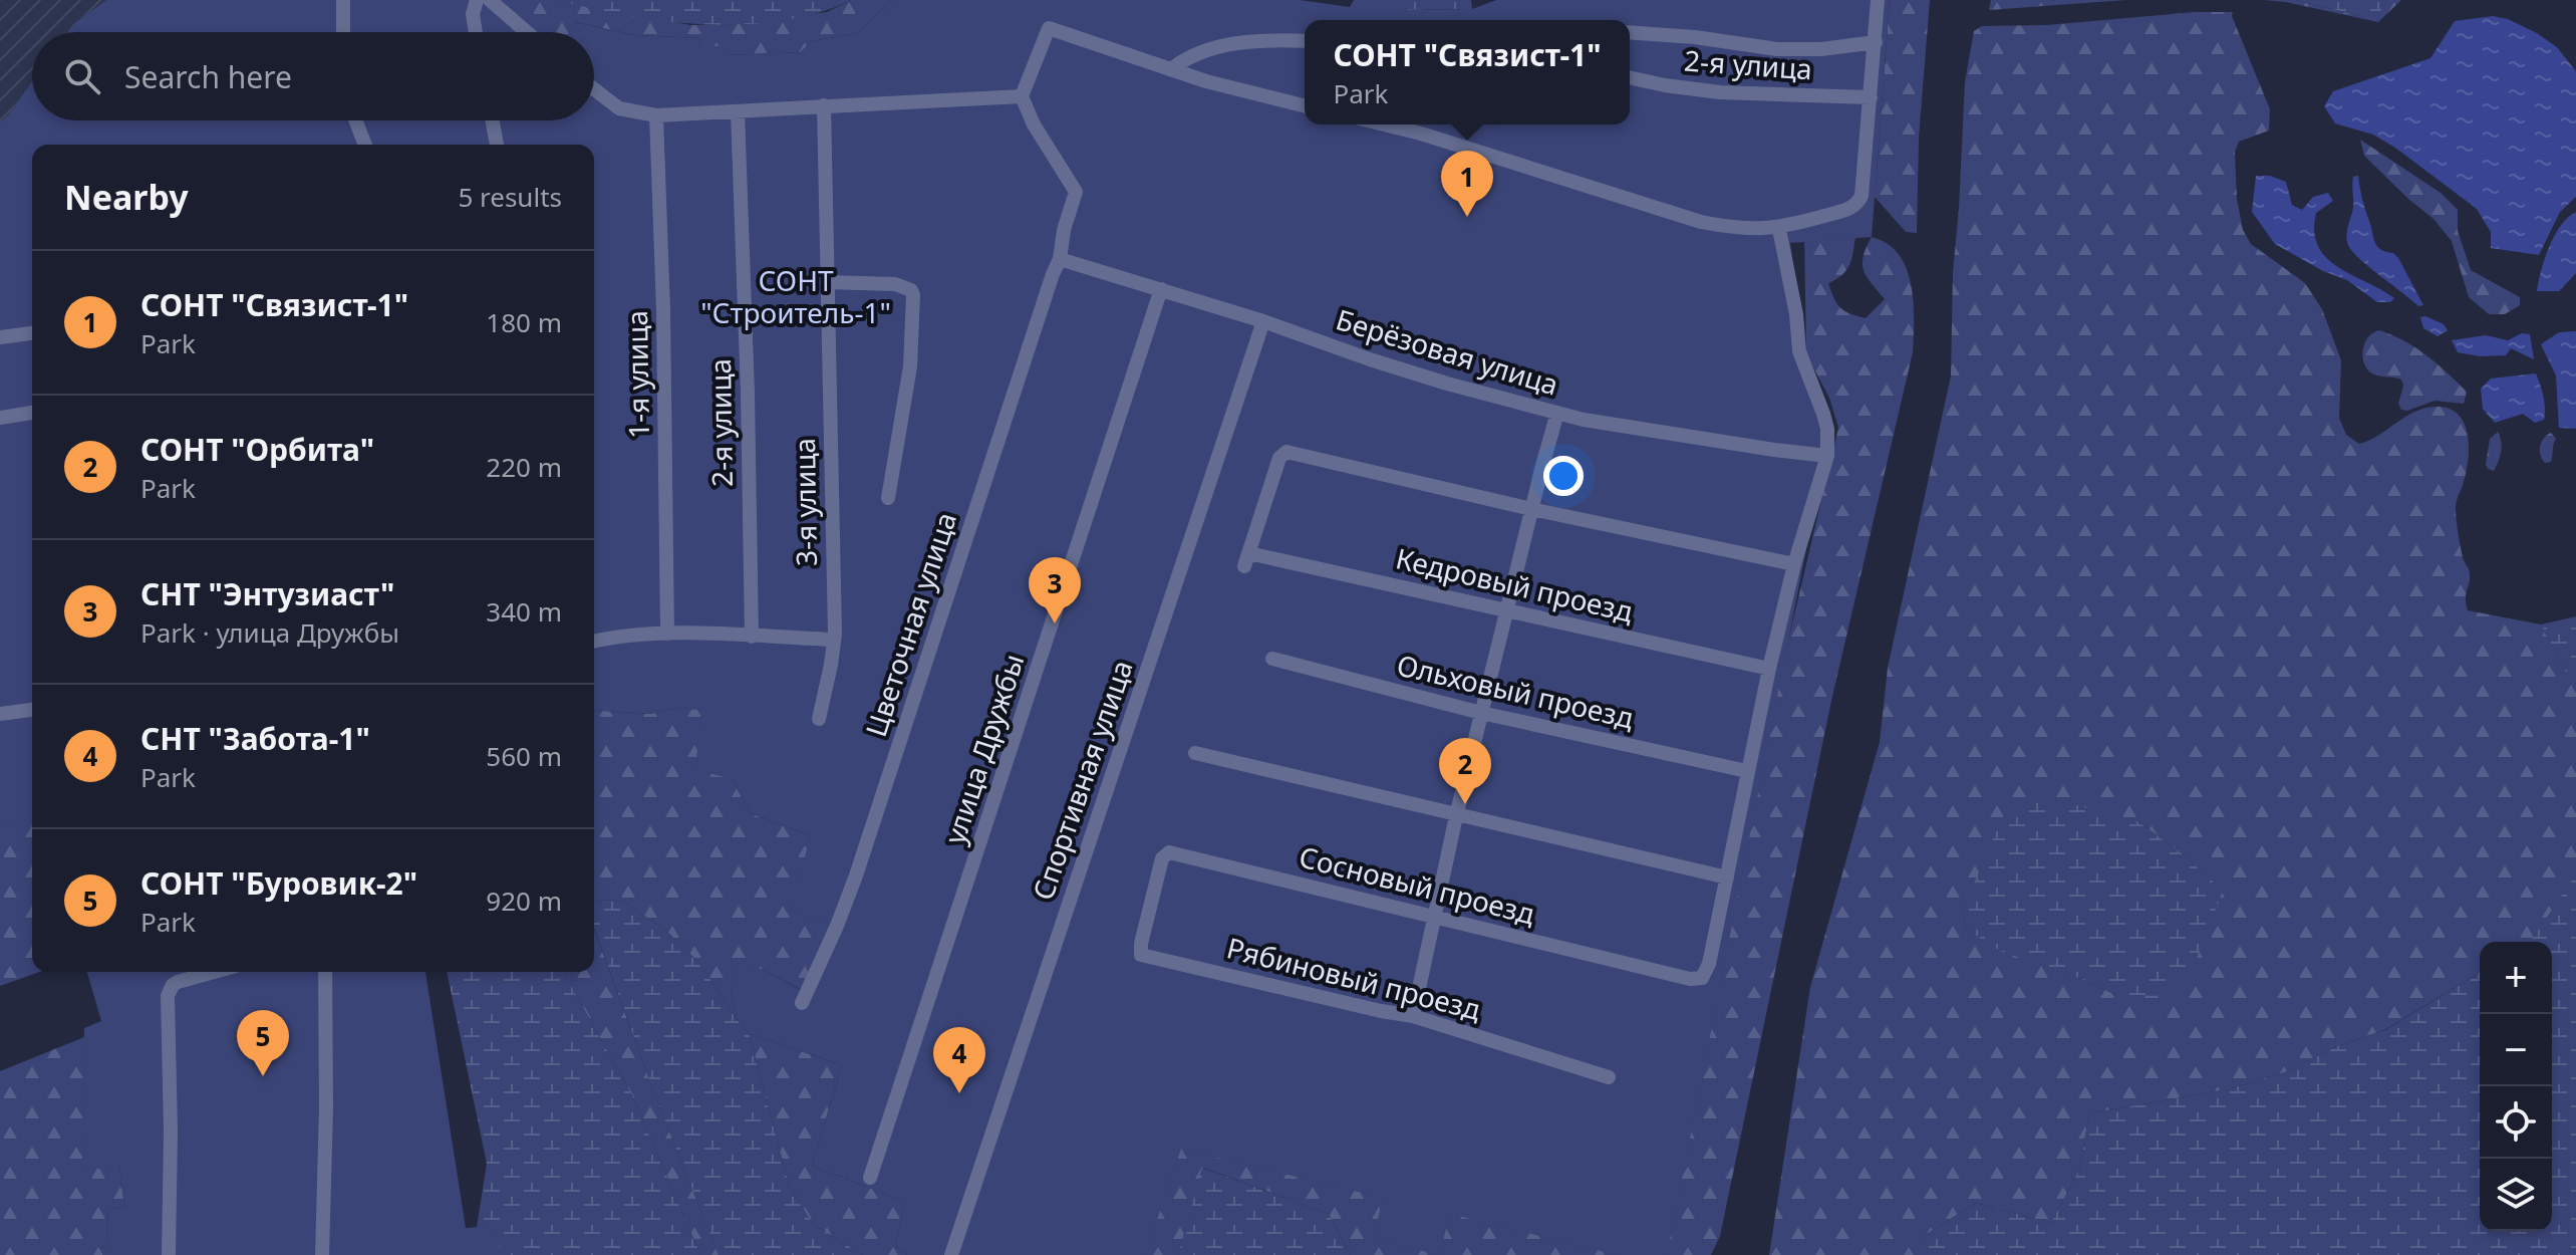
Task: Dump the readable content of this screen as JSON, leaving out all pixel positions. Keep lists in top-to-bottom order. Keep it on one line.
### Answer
{"streets":{"street":["2-я улица","Берёзовая улица","1-я улица","3-я улица","Кедровый проезд","Цветочная улица","Ольховый проезд","улица Дружбы","Спортивная улица","Сосновый проезд","Рябиновый проезд"]},"crossings":[["Берёзовая улица","Цветочная улица"],["Берёзовая улица","улица Дружбы"],["Берёзовая улица","Спортивная улица"],["Сосновый проезд","Рябиновый проезд"]],"parks":["СОНТ \"Строитель-1\""],"page":{"popup":["СОНТ \"Связист-1\"","Park"],"search":"Search here","heading":["Nearby","5 results"],"pins":["1","3","2","5","4"],"list":[{"mark":"1","name":"СОНТ \"Связист-1\"","note":"Park","value":"180 m"},{"mark":"2","name":"СОНТ \"Орбита\"","note":"Park","value":"220 m"},{"mark":"3","name":"СНТ \"Энтузиаст\"","note":"Park · улица Дружбы","value":"340 m"},{"mark":"4","name":"СНТ \"Забота-1\"","note":"Park","value":"560 m"},{"mark":"5","name":"СОНТ \"Буровик-2\"","note":"Park","value":"920 m"}],"map_buttons":["+","−"]}}
